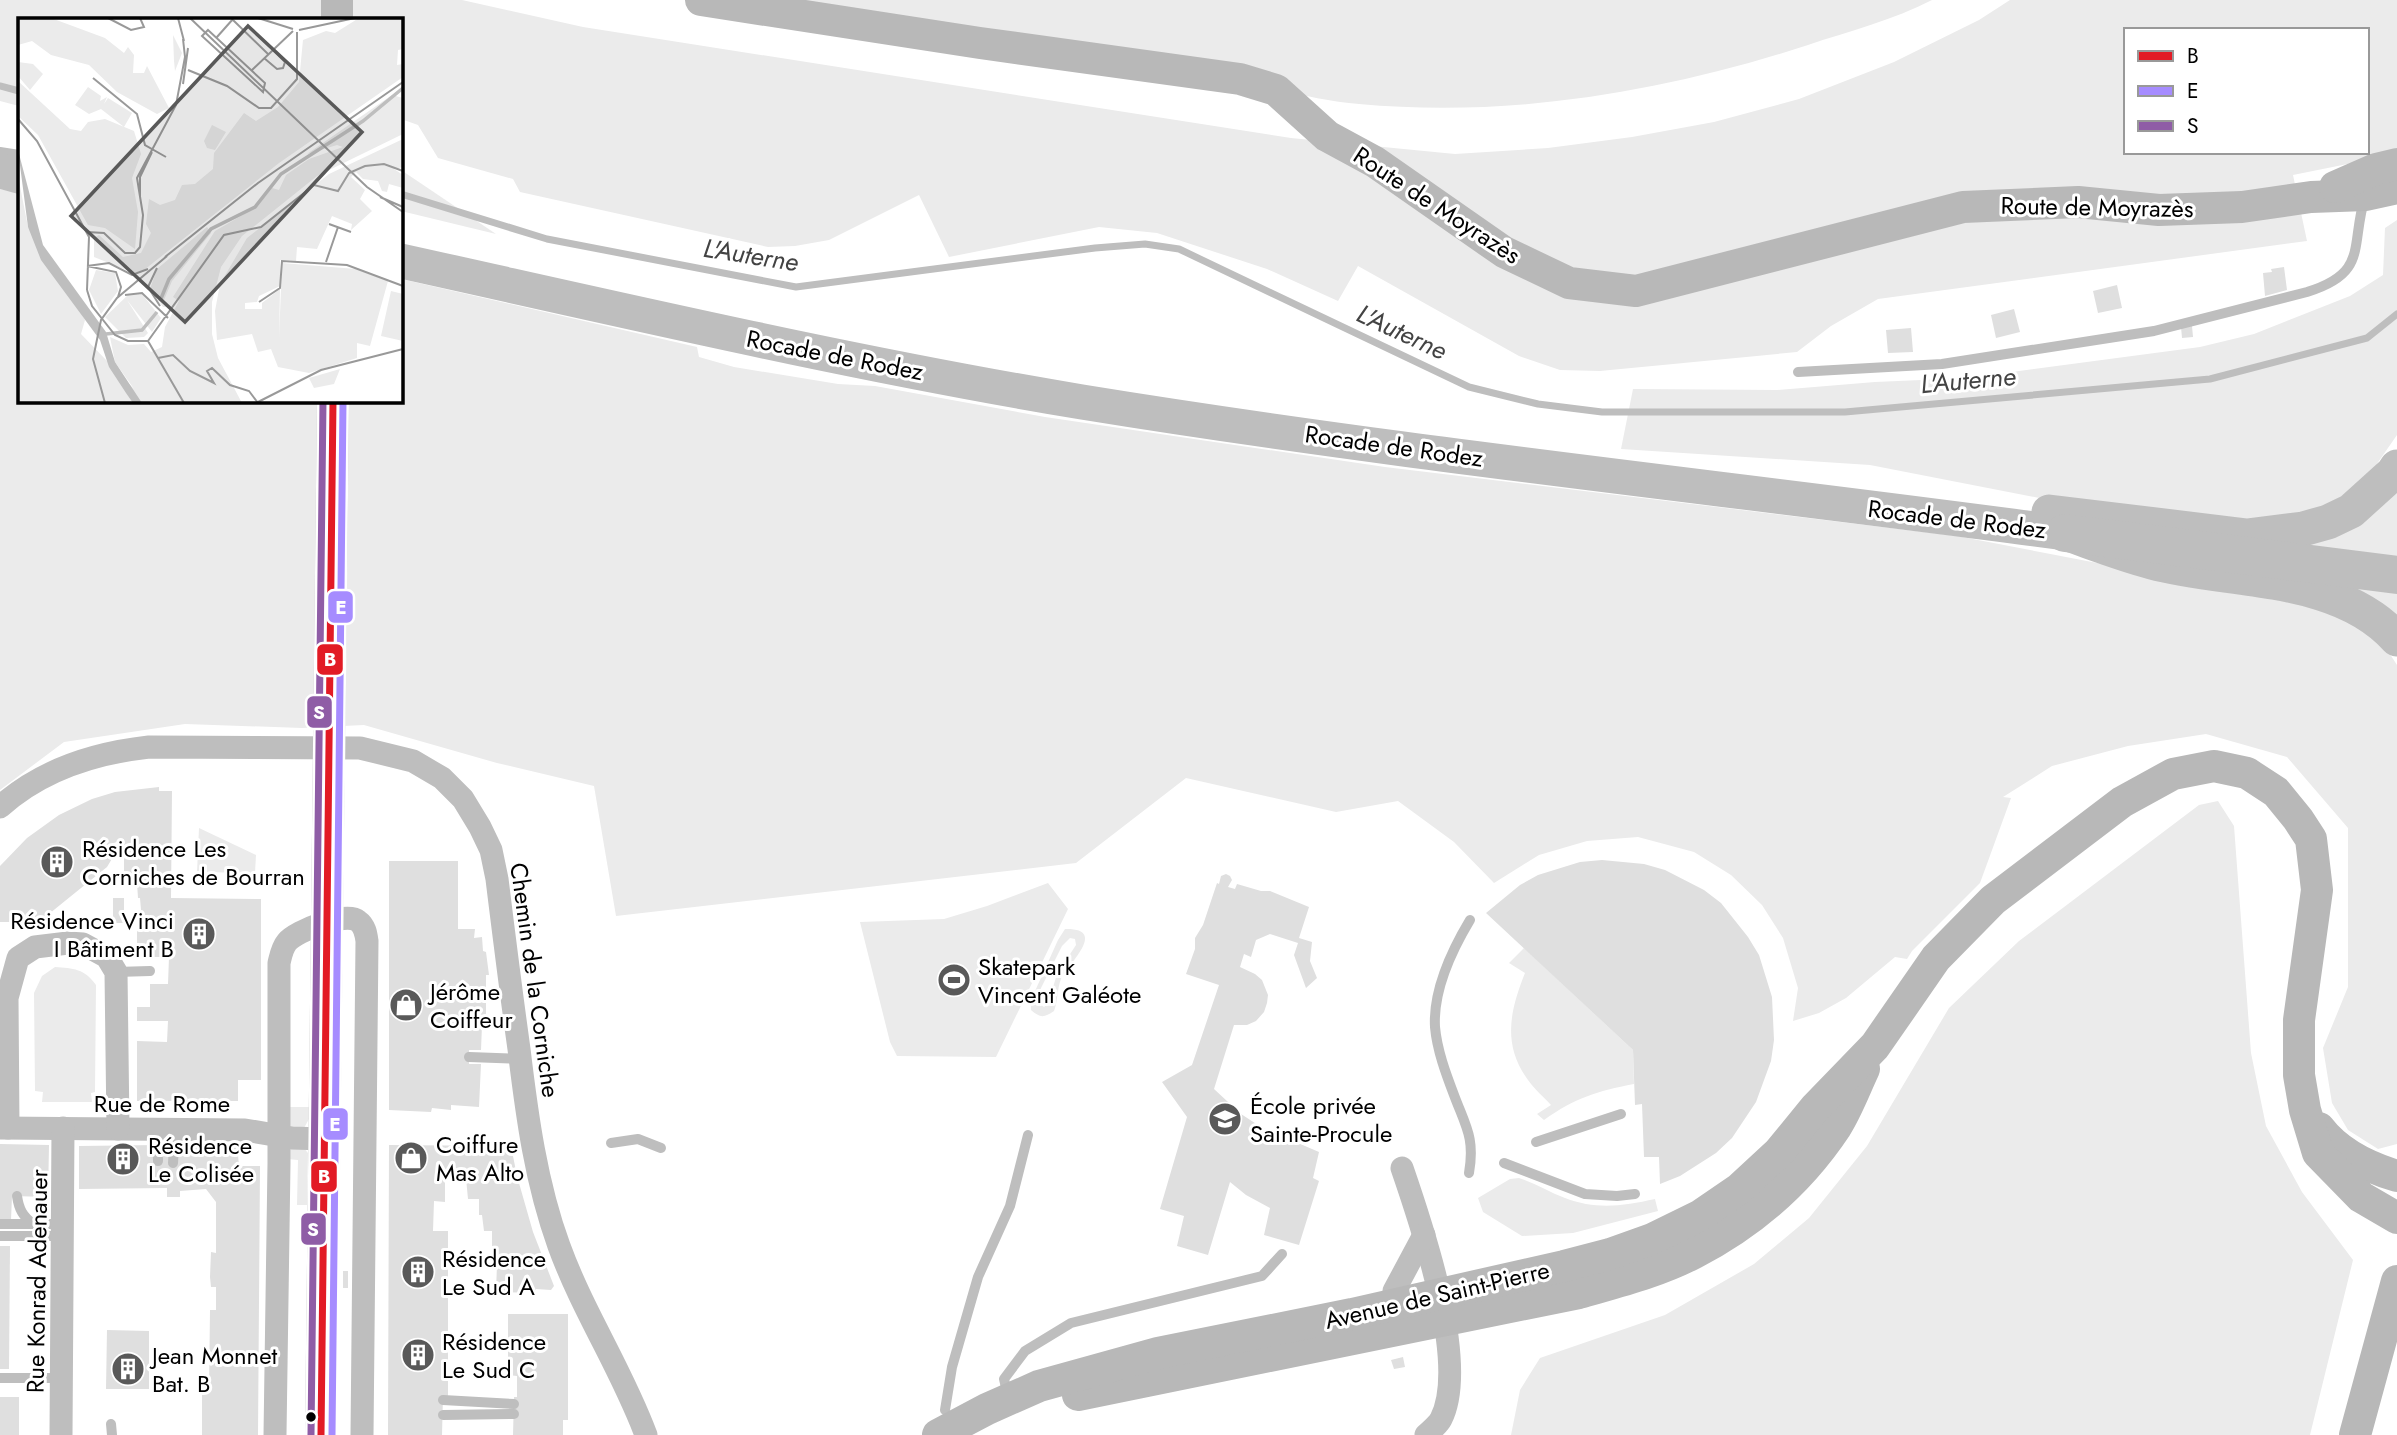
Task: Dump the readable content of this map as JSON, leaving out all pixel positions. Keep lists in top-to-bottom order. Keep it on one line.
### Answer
{"streets":{"highway":["Rocade de Rodez"],"street":["Route de Moyrazès","Chemin de la Corniche","Rue de Rome","Rue Konrad Adenauer","Avenue de Saint-Pierre"]},"crossings":[["Rue de Rome","Rue Konrad Adenauer"]],"water":["L'Auterne"],"places":{"building":["Résidence Les Corniches de Bourran","Résidence Vinci I Bâtiment B","Résidence Le Colisée","Résidence Le Sud A","Résidence Le Sud C","Jean Monnet Bat. B"],"sports":["Skatepark Vincent Galéote"],"shop":["Jérôme Coiffeur","Coiffure Mas Alto"],"school or university":["École privée Sainte-Procule"]},"lines":["transit line B","transit line E","transit line S"],"legend":["B","E","S"]}
